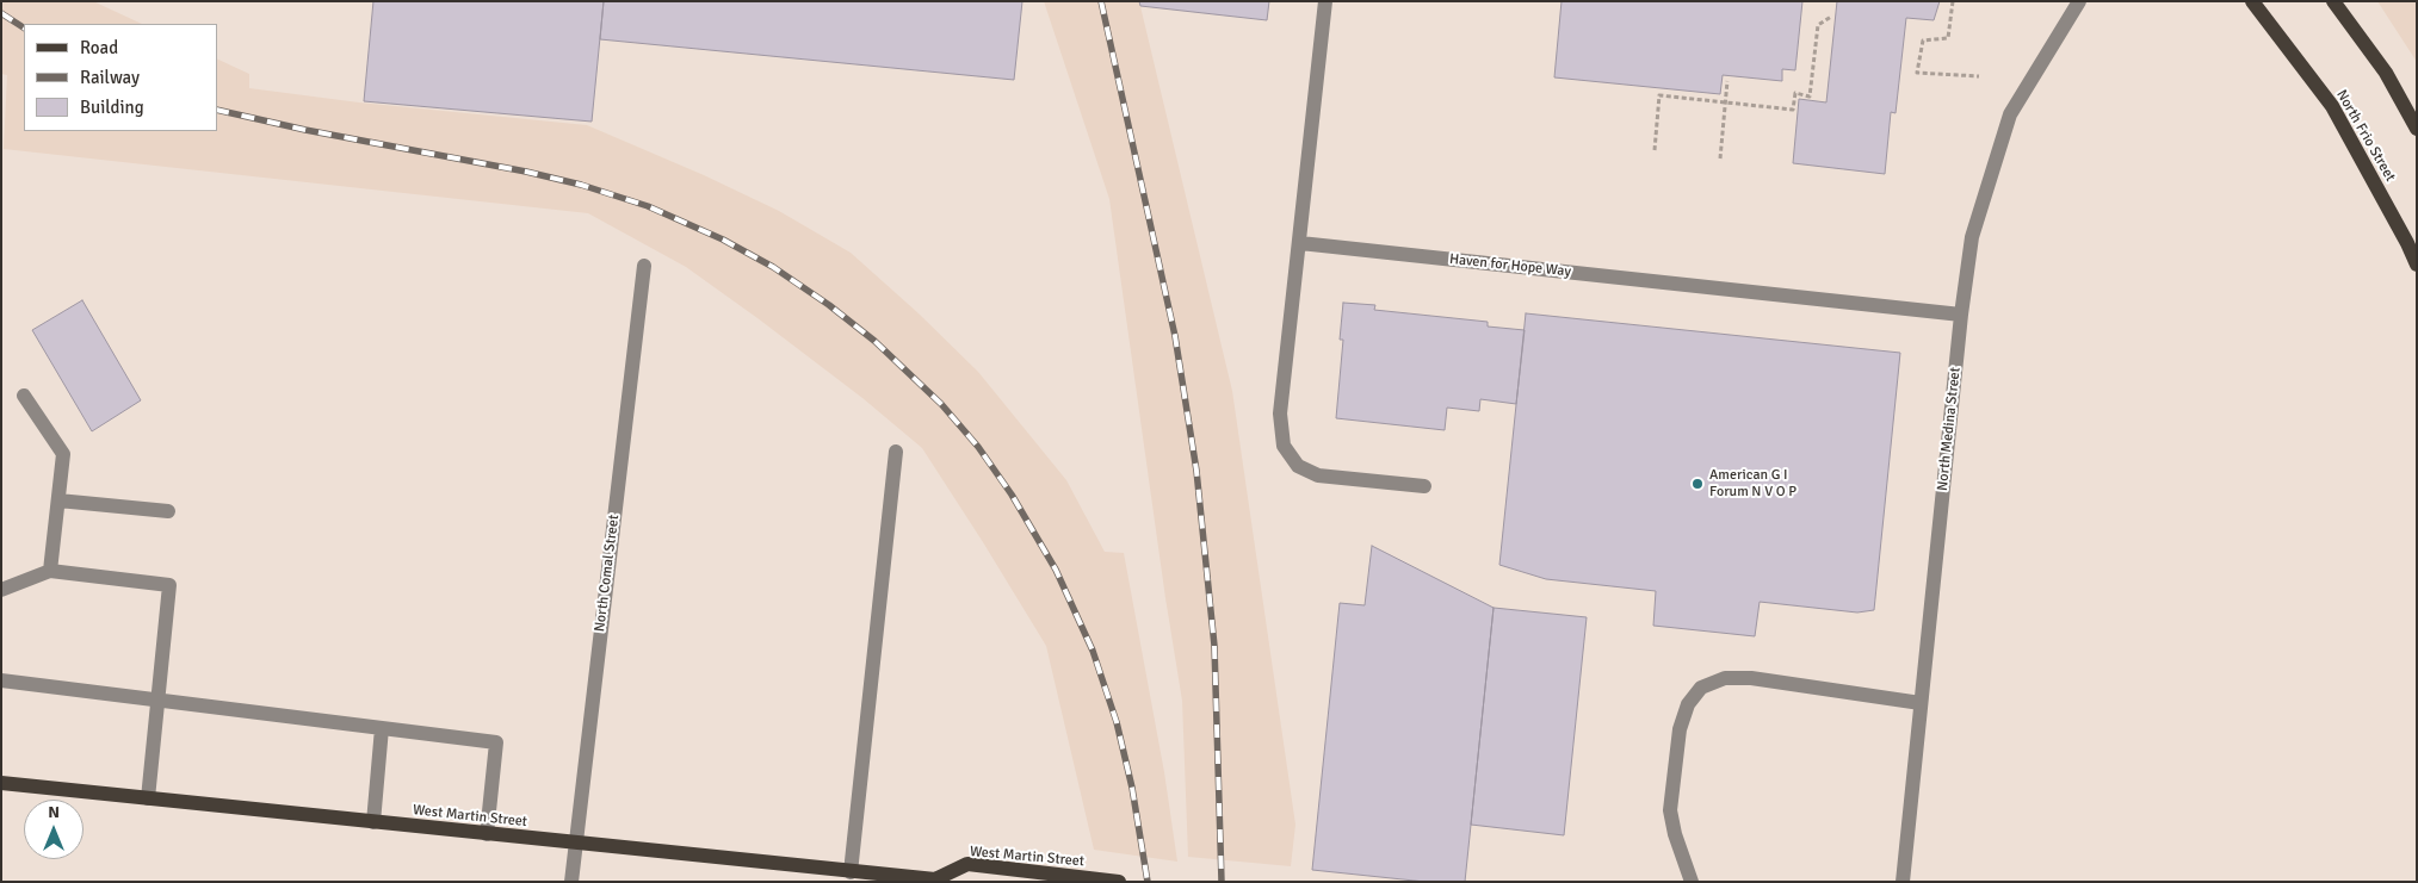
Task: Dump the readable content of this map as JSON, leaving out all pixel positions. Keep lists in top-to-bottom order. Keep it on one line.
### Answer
{"streets":{"main road":["North Frio Street","West Martin Street"],"street":["Haven for Hope Way","North Medina Street","North Comal Street"]},"crossings":[["Haven for Hope Way","North Medina Street"],["North Comal Street","West Martin Street"]],"places":["American G I Forum N V O P"],"legend":["Road","Railway","Building"],"north":"top"}
